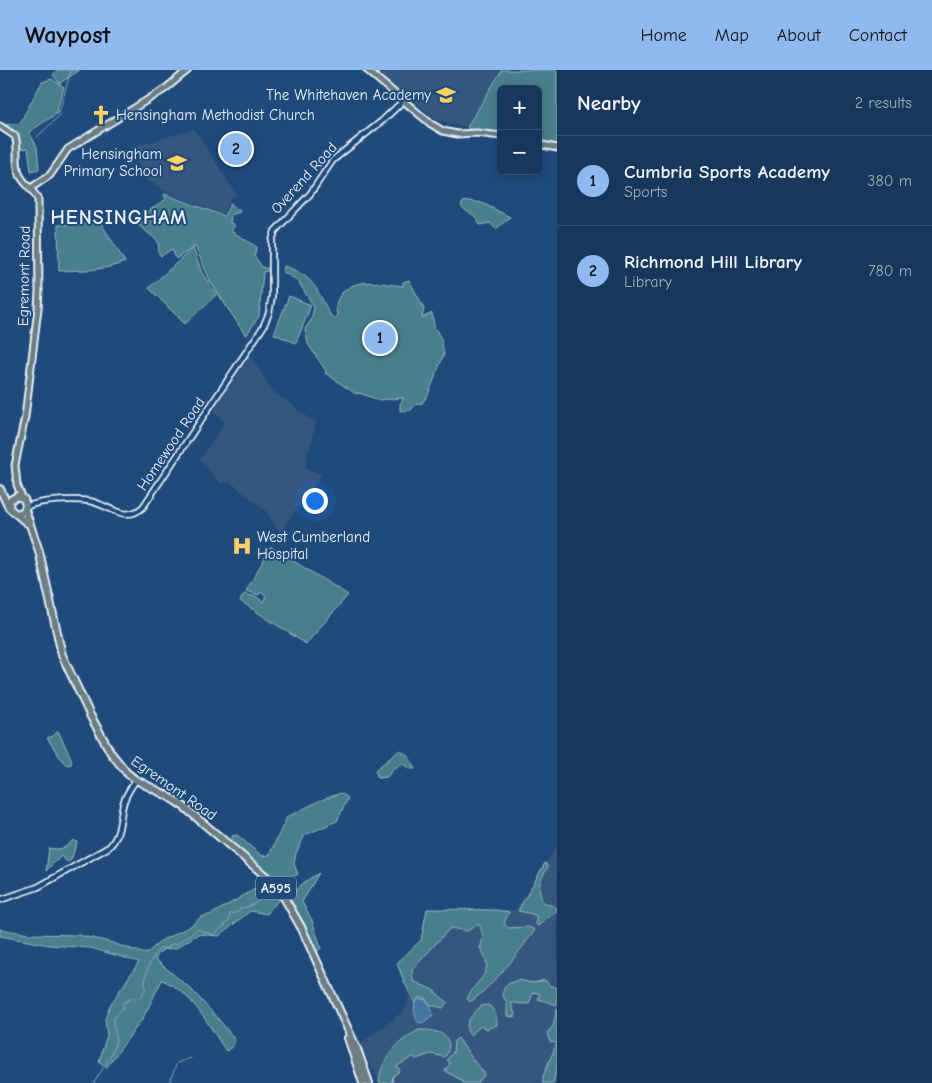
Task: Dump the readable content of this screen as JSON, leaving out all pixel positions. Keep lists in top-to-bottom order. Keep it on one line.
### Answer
{"streets":{"highway":["Egremont Road","A595"],"street":["Overend Road","Homewood Road"]},"crossings":[["Overend Road","Homewood Road"],["Egremont Road","A595"]],"districts":["HENSINGHAM"],"places":{"school or university":["The Whitehaven Academy","Hensingham Primary School"],"church":["Hensingham Methodist Church"],"hospital":["West Cumberland Hospital"]},"page":{"header":"Waypost","nav":["Home","Map","About","Contact"],"heading":["Nearby","2 results"],"map_buttons":["+","−"],"pins":["2","1"],"list":[{"mark":"1","name":"Cumbria Sports Academy","note":"Sports","value":"380 m"},{"mark":"2","name":"Richmond Hill Library","note":"Library","value":"780 m"}]}}
